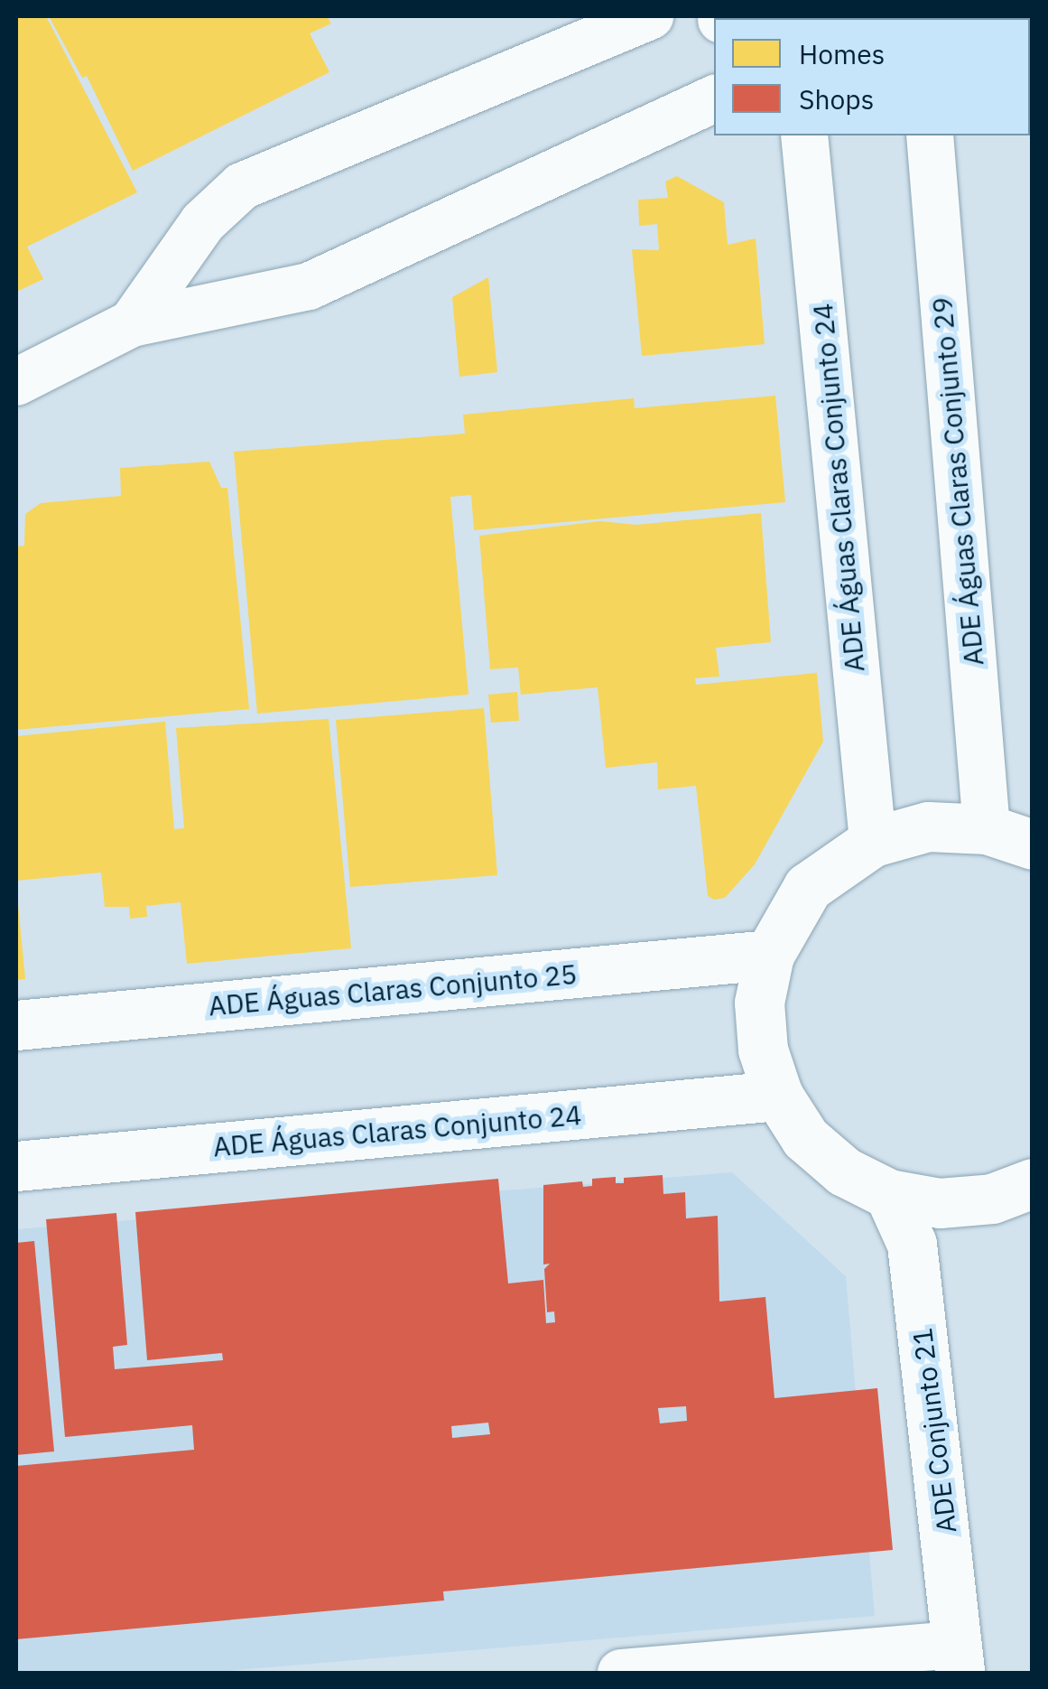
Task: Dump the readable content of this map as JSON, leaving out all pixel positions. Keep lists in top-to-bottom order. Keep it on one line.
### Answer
{"streets":{"street":["ADE Águas Claras Conjunto 29","ADE Águas Claras Conjunto 24","ADE Águas Claras Conjunto 25","ADE Conjunto 21"]},"legend":["Homes","Shops"]}
